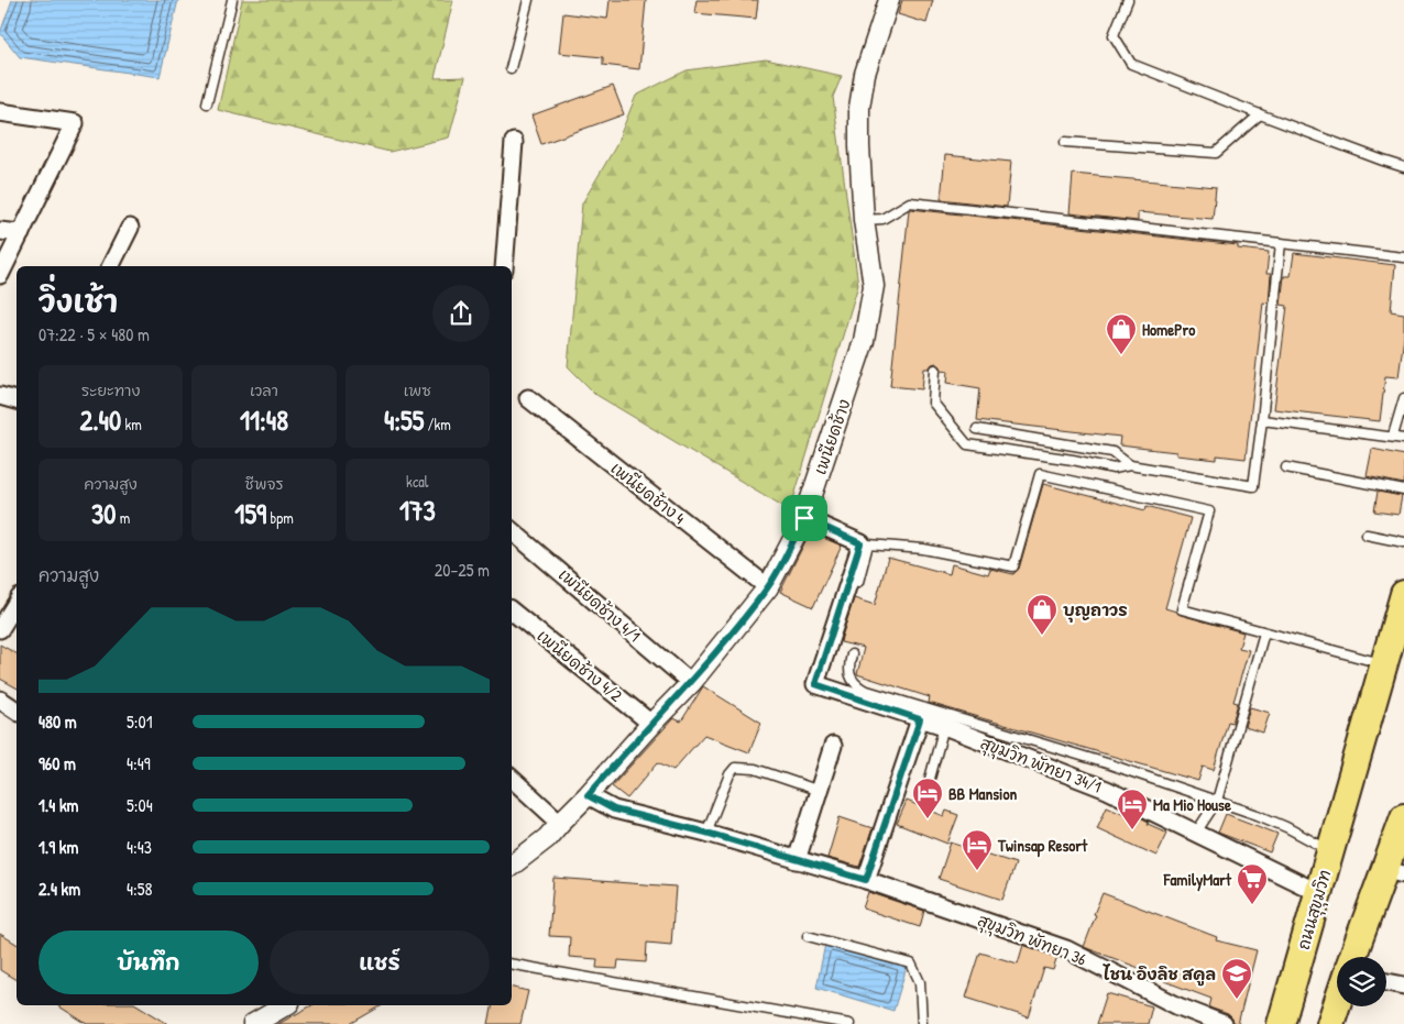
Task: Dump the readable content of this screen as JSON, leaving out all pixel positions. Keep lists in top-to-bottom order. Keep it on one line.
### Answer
{"streets":{"highway":["ถนนสุขุมวิท"],"street":["เพนียดช้าง","เพนียดช้าง 4","เพนียดช้าง 4/1","เพนียดช้าง 4/2","สุขุมวิท พัทยา 34/1","สุขุมวิท พัทยา 36"]},"crossings":[["เพนียดช้าง","เพนียดช้าง 4"],["เพนียดช้าง","เพนียดช้าง 4/1"],["เพนียดช้าง","เพนียดช้าง 4/2"],["เพนียดช้าง","สุขุมวิท พัทยา 34/1"],["เพนียดช้าง","สุขุมวิท พัทยา 36"],["สุขุมวิท พัทยา 34/1","ถนนสุขุมวิท"]],"places":{"shop":["HomePro","บุญถาวร"],"hotel":["BB Mansion","Ma Mio House","Twinsap Resort"],"supermarket":["FamilyMart"],"school or university":["ไชน อิงลิช สคูล"]},"page":{"heading":["วิ่งเช้า","07:22 · 5 × 480 m"],"stats":[["ระยะทาง","2.40 km"],["เวลา","11:48"],["เพซ","4:55 /km"],["ความสูง","30 m"],["ชีพจร","159 bpm"],["kcal","173"]],"chart":["ความสูง","20–25 m"],"list":[{"name":"480 m","note":"5:01"},{"name":"960 m","note":"4:49"},{"name":"1.4 km","note":"5:04"},{"name":"1.9 km","note":"4:43"},{"name":"2.4 km","note":"4:58"}],"buttons":["บันทึก","แชร์"]}}
